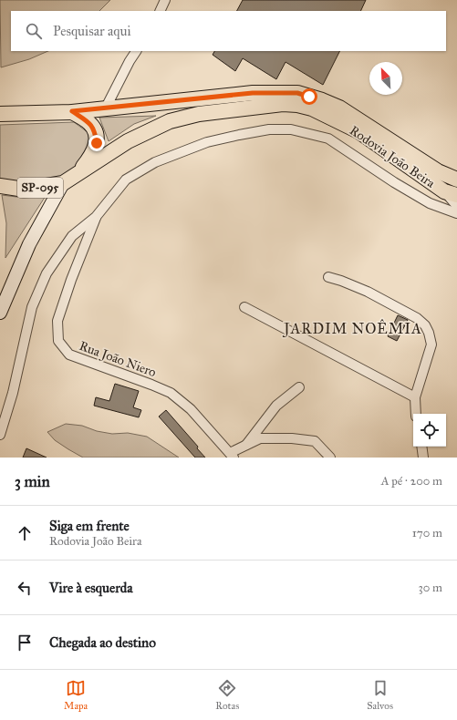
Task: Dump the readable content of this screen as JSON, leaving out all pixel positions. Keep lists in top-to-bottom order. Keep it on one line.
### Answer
{"streets":{"main road":["Rodovia João Beira","SP-095"],"street":["Rua João Niero"]},"districts":["JARDIM NOÊMIA"],"north":"top left","page":{"search":"Pesquisar aqui","heading":["3 min","A pé · 200 m"],"list":[["Siga em frente","Rodovia João Beira","170 m"],["Vire à esquerda","30 m"],"Chegada ao destino"],"nav":["Mapa","Rotas","Salvos"]}}
